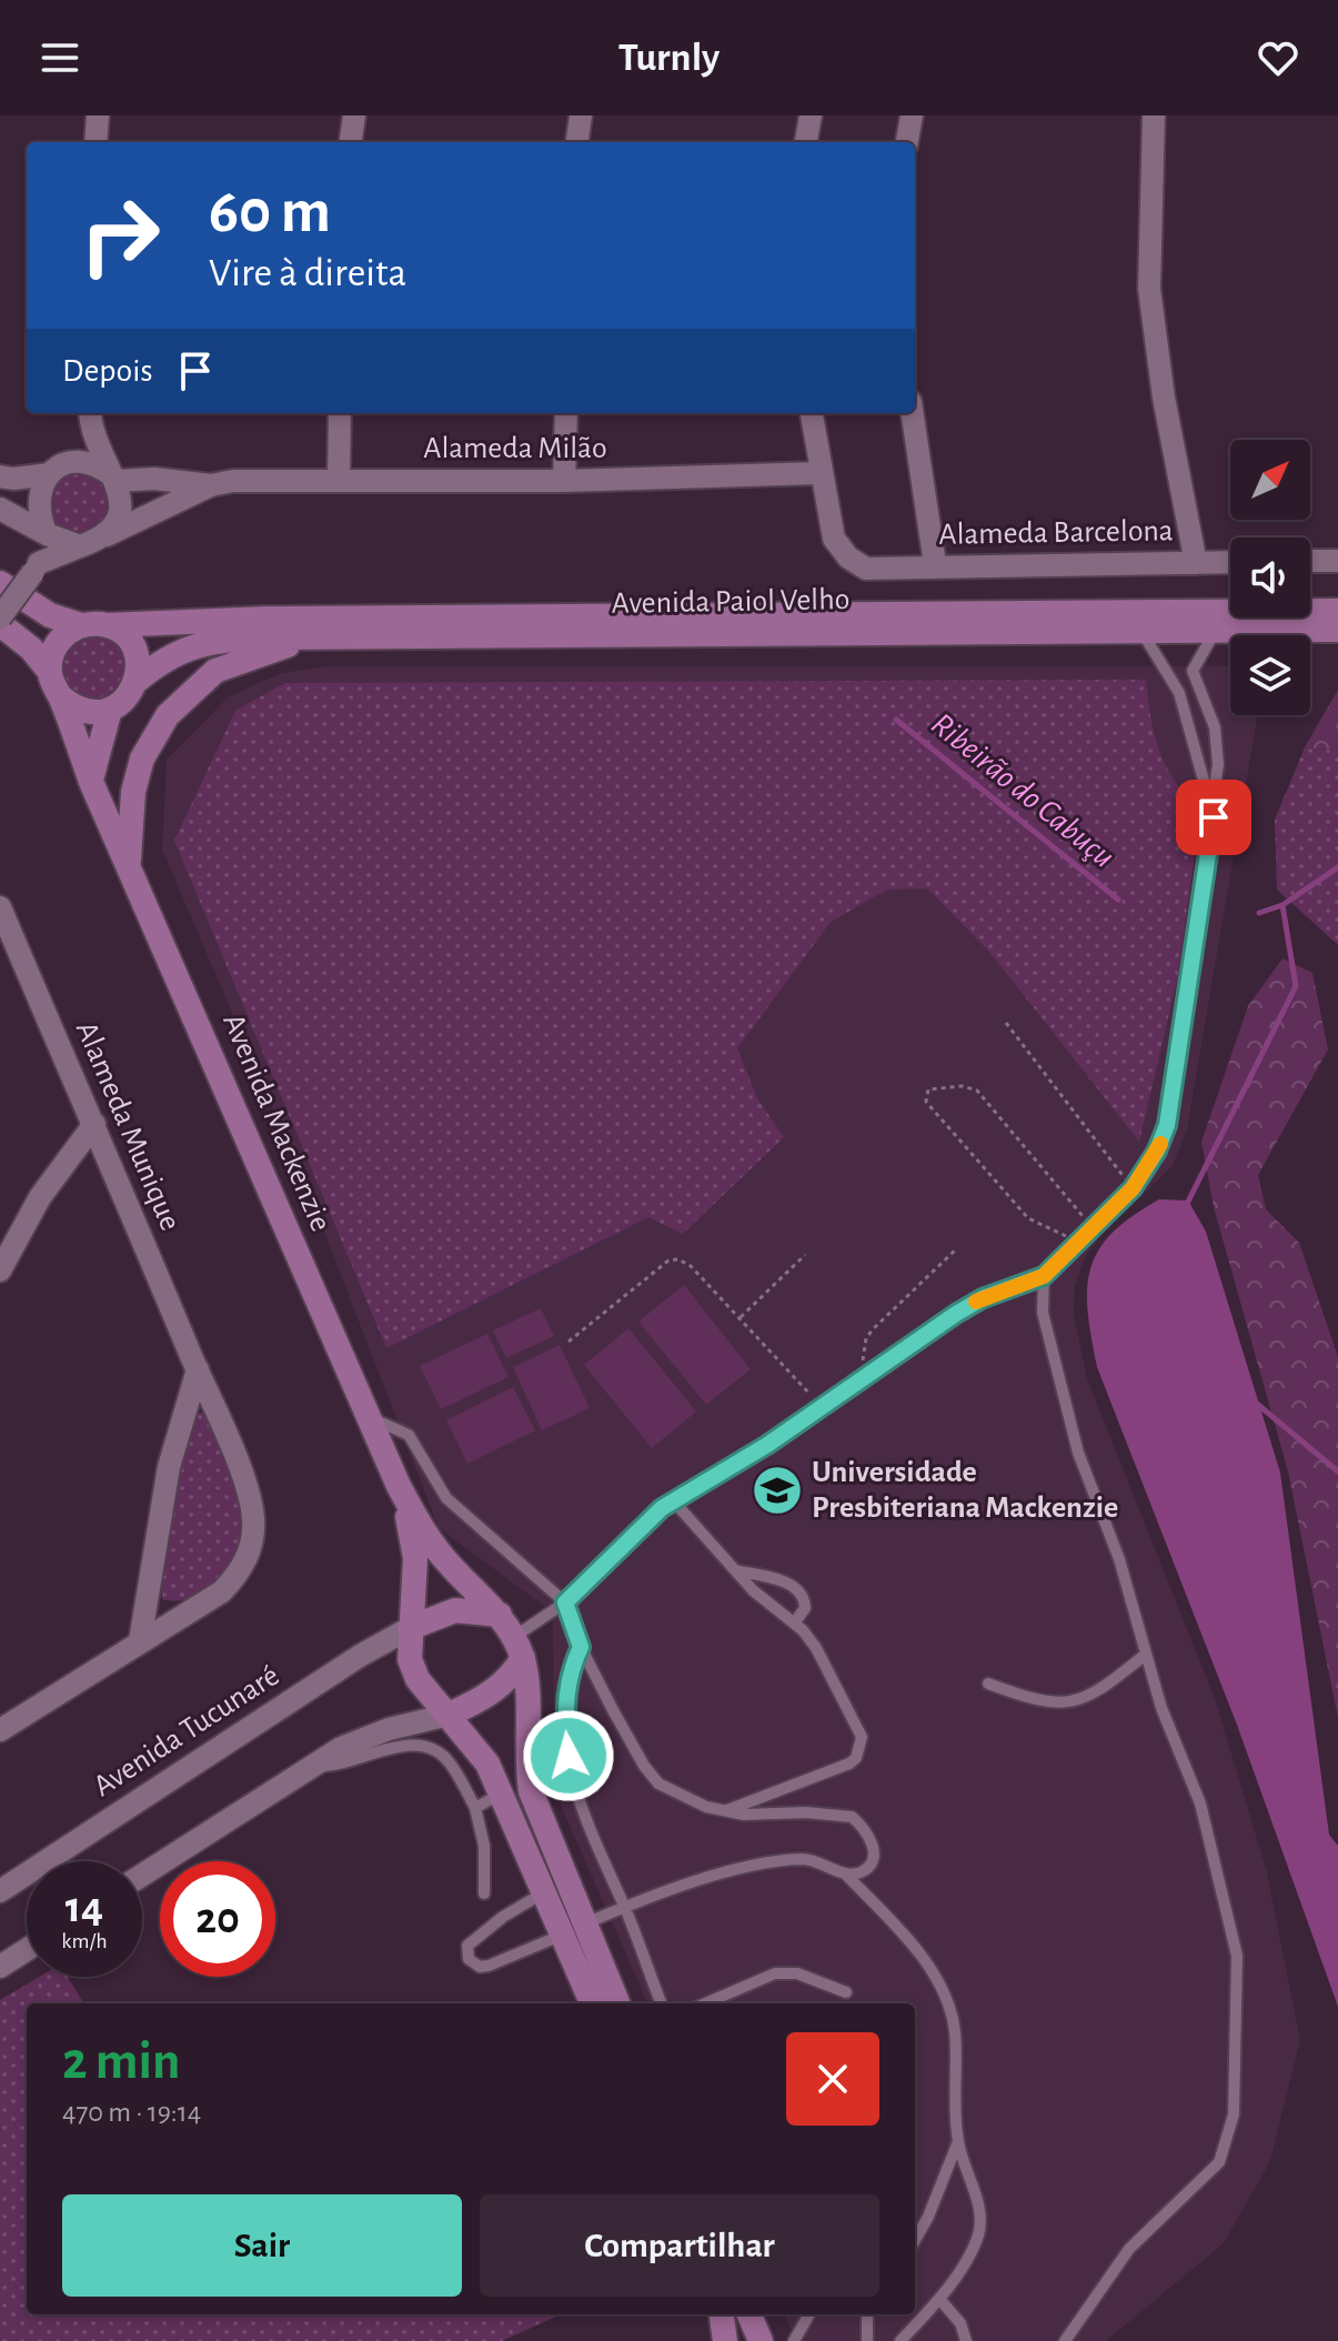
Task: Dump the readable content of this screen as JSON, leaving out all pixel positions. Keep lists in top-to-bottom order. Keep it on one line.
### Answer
{"streets":{"main road":["Avenida Paiol Velho","Avenida Mackenzie"],"street":["Alameda Milão","Alameda Barcelona","Alameda Munique","Avenida Tucunaré"]},"crossings":[["Alameda Milão","Alameda Barcelona"],["Avenida Paiol Velho","Avenida Mackenzie"],["Avenida Mackenzie","Avenida Tucunaré"]],"water":["Ribeirão do Cabuçu"],"places":{"school or university":["Universidade Presbiteriana Mackenzie"]},"north":"top right","page":{"header":"Turnly","turn":["60 m","Vire à direita"],"then":"Depois","speed":"14 km/h","limit":"20","heading":["2 min","470 m · 19:14"],"buttons":["Sair","Compartilhar"]}}
